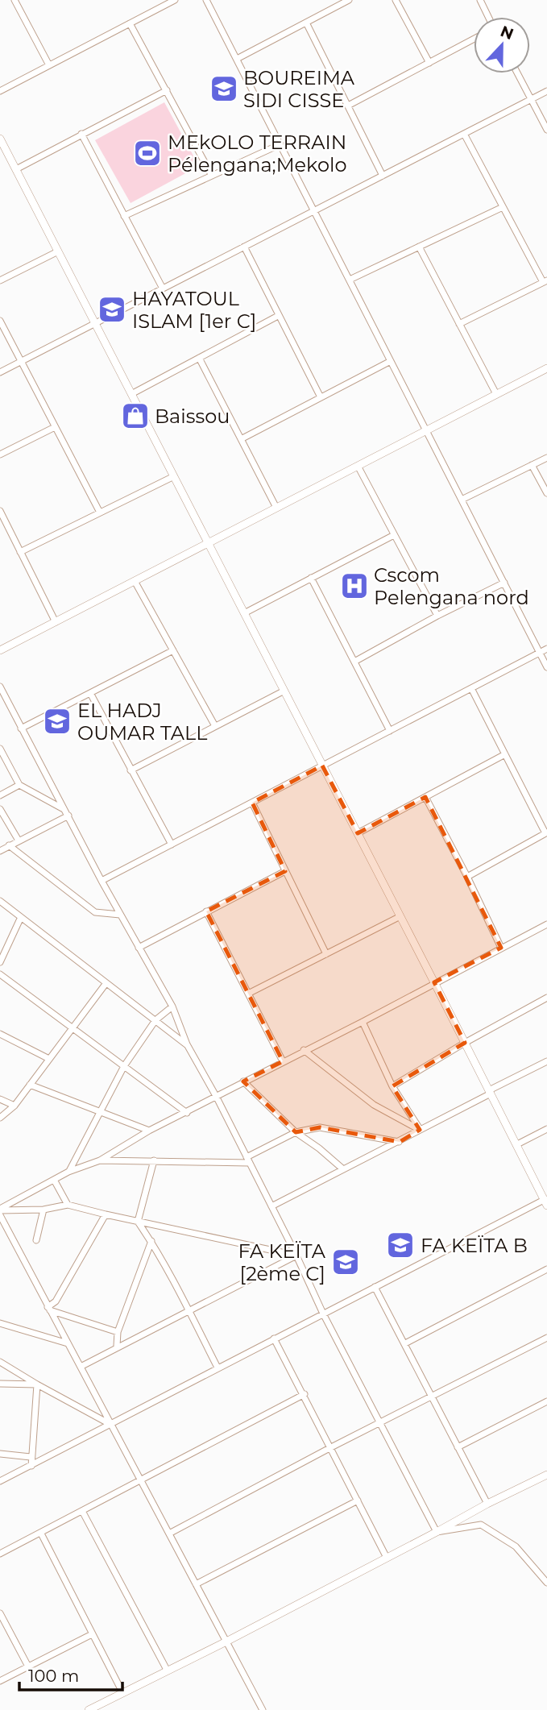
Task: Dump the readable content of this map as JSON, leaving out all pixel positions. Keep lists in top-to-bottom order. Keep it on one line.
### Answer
{"places":{"school or university":["BOUREIMA SIDI CISSE","HAYATOUL ISLAM [1er C]","EL HADJ OUMAR TALL","FA KEÏTA B","FA KEÏTA [2ème C]"],"sports":["MEkOLO TERRAIN Pélengana;Mekolo"],"shop":["Baissou"],"hospital":["Cscom Pelengana nord"]},"scale_bar":"100 m","north":"top"}
